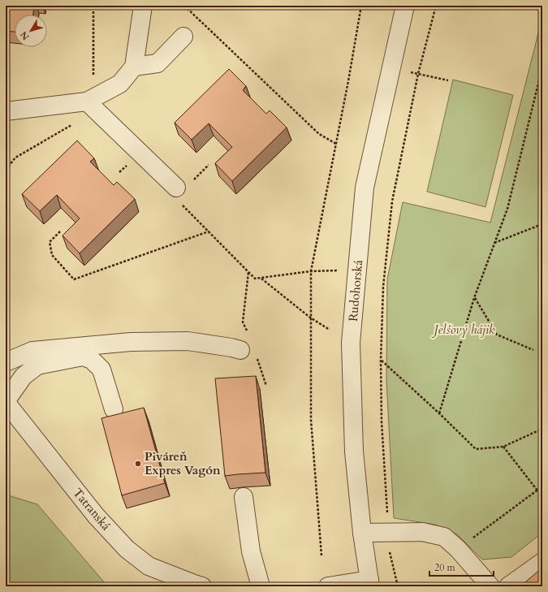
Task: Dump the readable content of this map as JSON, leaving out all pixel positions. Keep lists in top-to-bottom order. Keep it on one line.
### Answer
{"streets":{"street":["Rudohorská","Tatranská"]},"parks":["Jelšový hájik"],"places":["Piváreň Expres Vagón"],"scale_bar":"20 m","north":"bottom left"}
